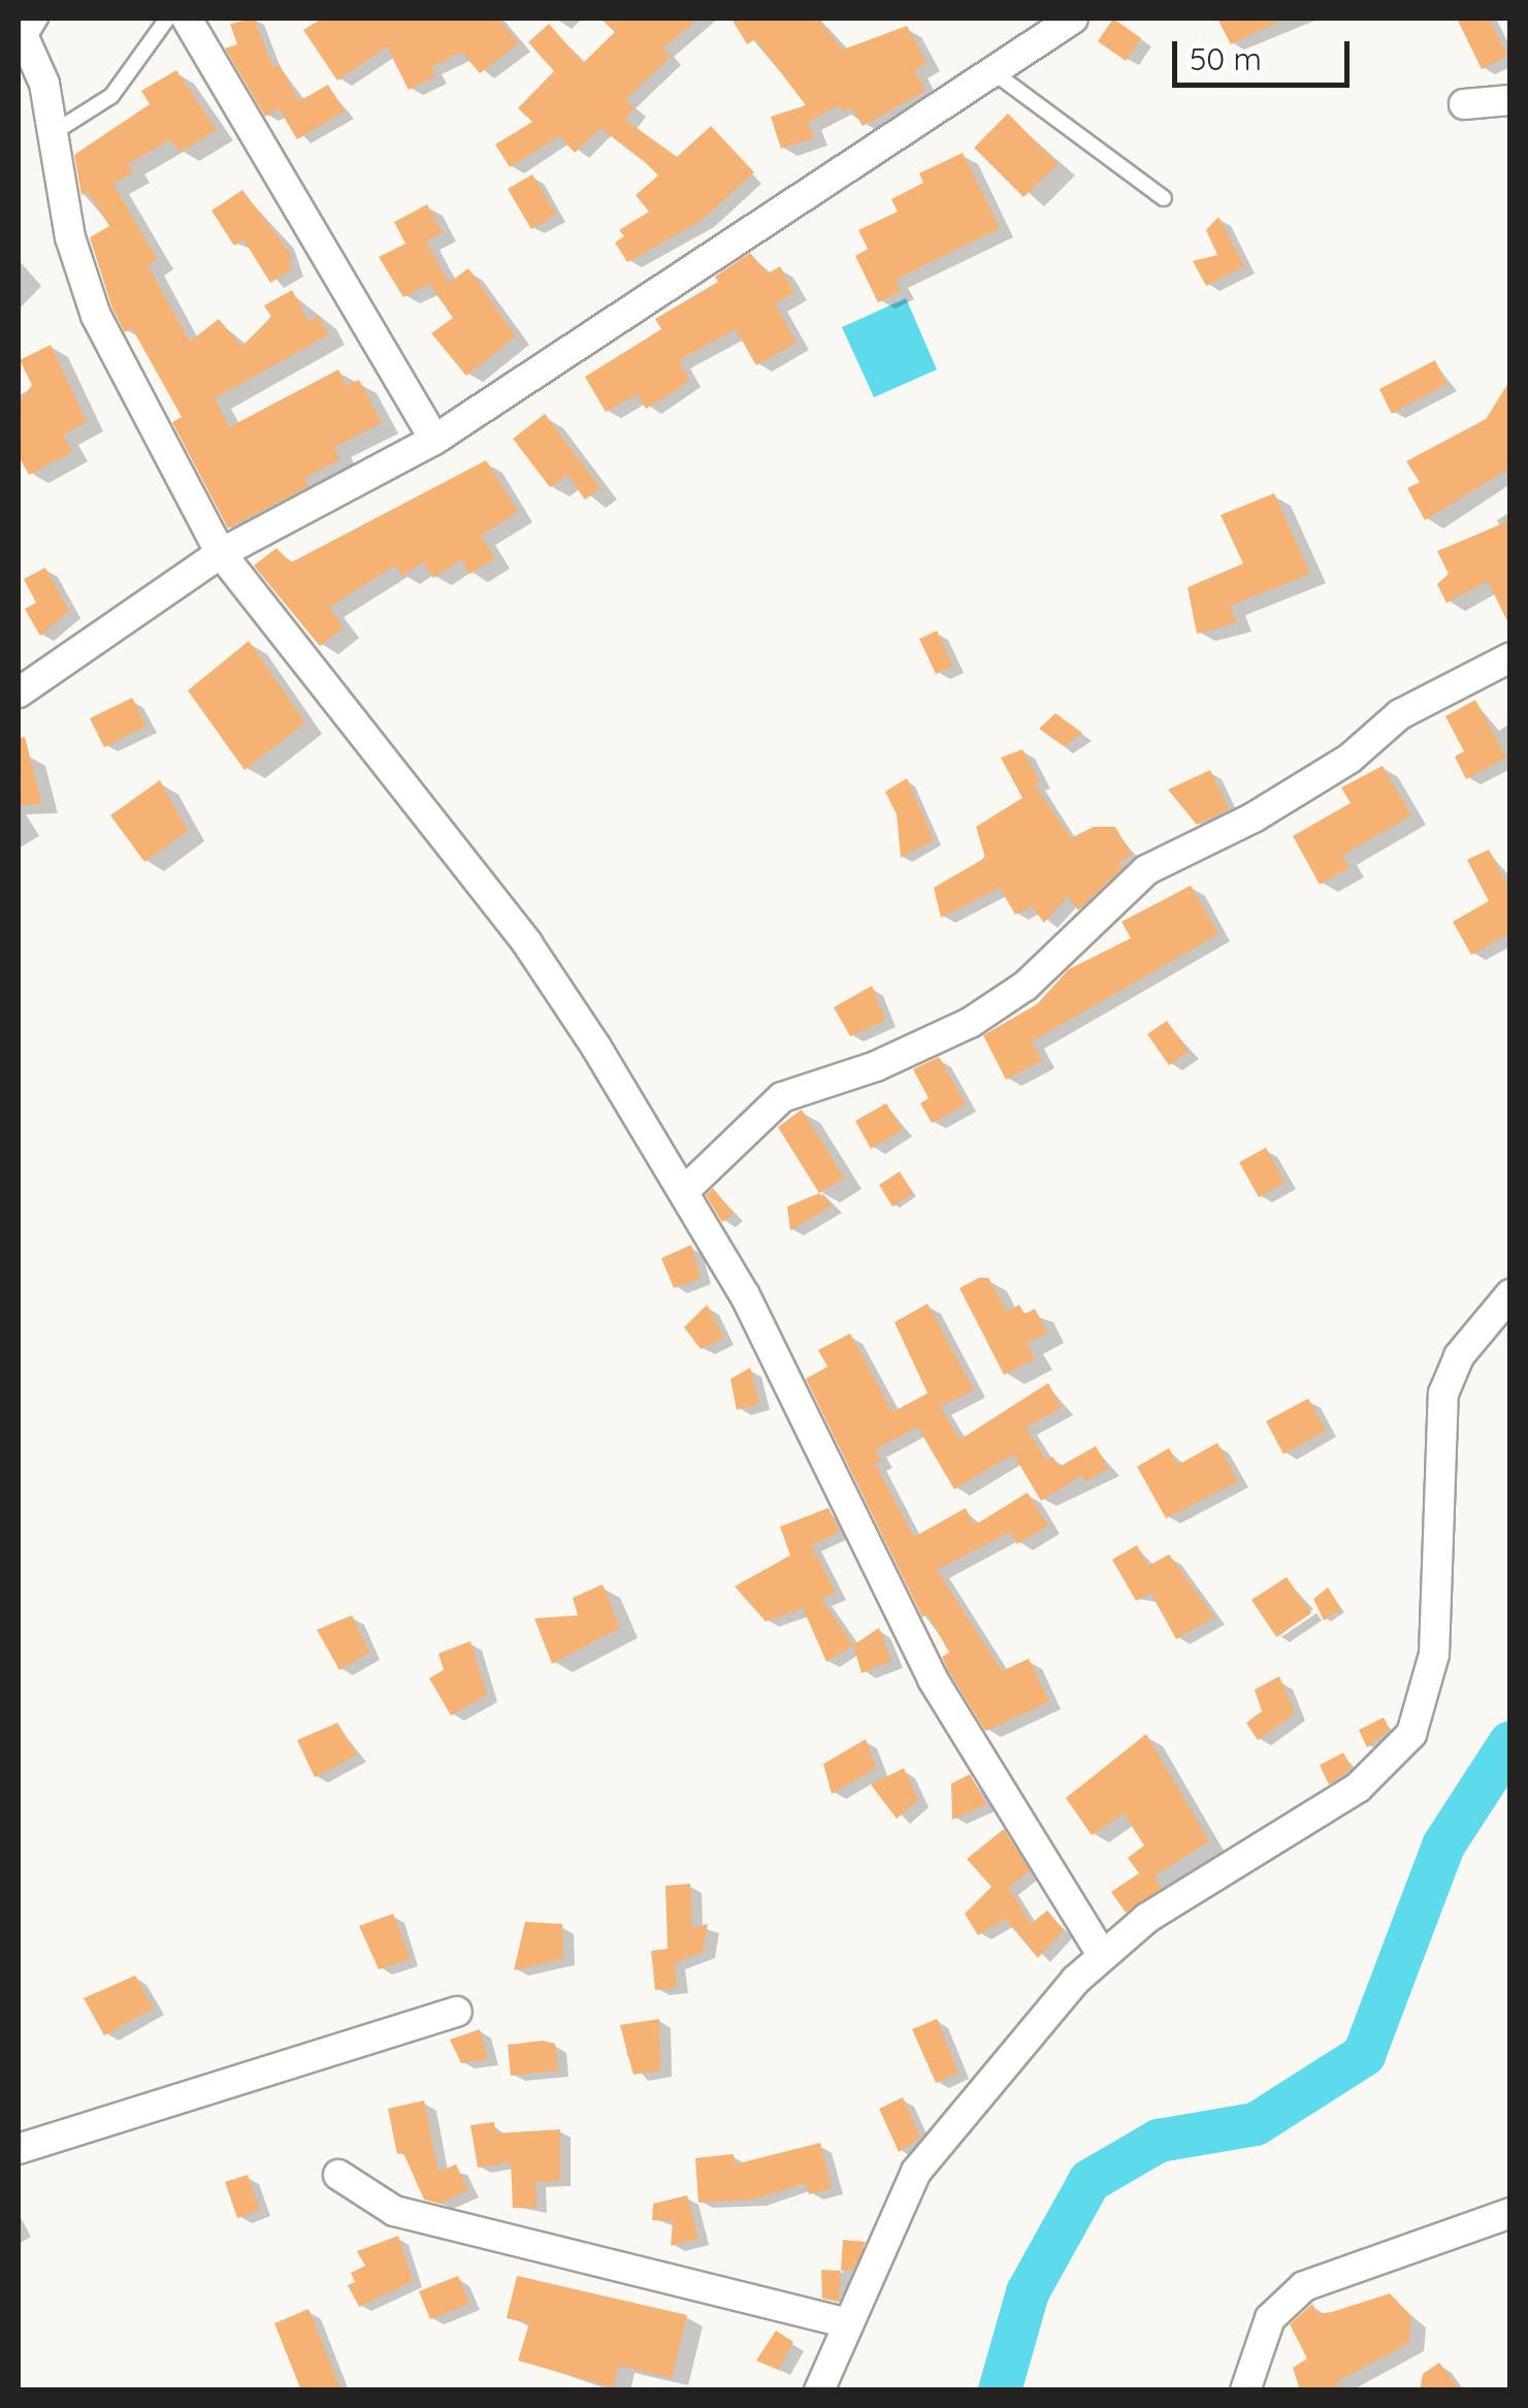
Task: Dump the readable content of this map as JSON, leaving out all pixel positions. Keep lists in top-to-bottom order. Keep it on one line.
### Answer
{"scale_bar":"50 m"}
